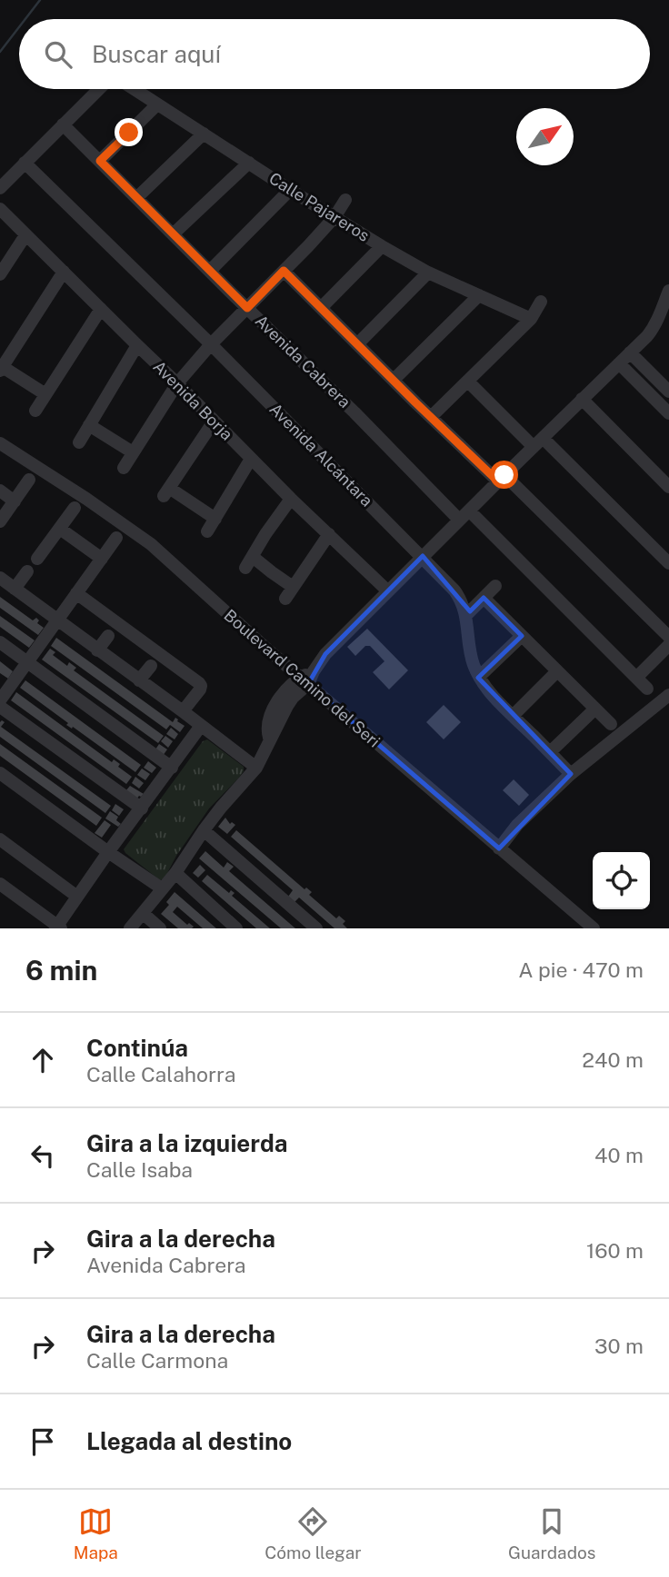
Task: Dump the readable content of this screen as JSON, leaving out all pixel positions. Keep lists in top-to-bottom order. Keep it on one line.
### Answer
{"streets":{"street":["Calle Pajareros","Avenida Cabrera","Avenida Borja","Avenida Alcántara","Boulevard Camino del Seri"]},"north":"top right","page":{"search":"Buscar aquí","heading":["6 min","A pie · 470 m"],"list":[["Continúa","Calle Calahorra","240 m"],["Gira a la izquierda","Calle Isaba","40 m"],["Gira a la derecha","Avenida Cabrera","160 m"],["Gira a la derecha","Calle Carmona","30 m"],"Llegada al destino"],"nav":["Mapa","Cómo llegar","Guardados"]}}
